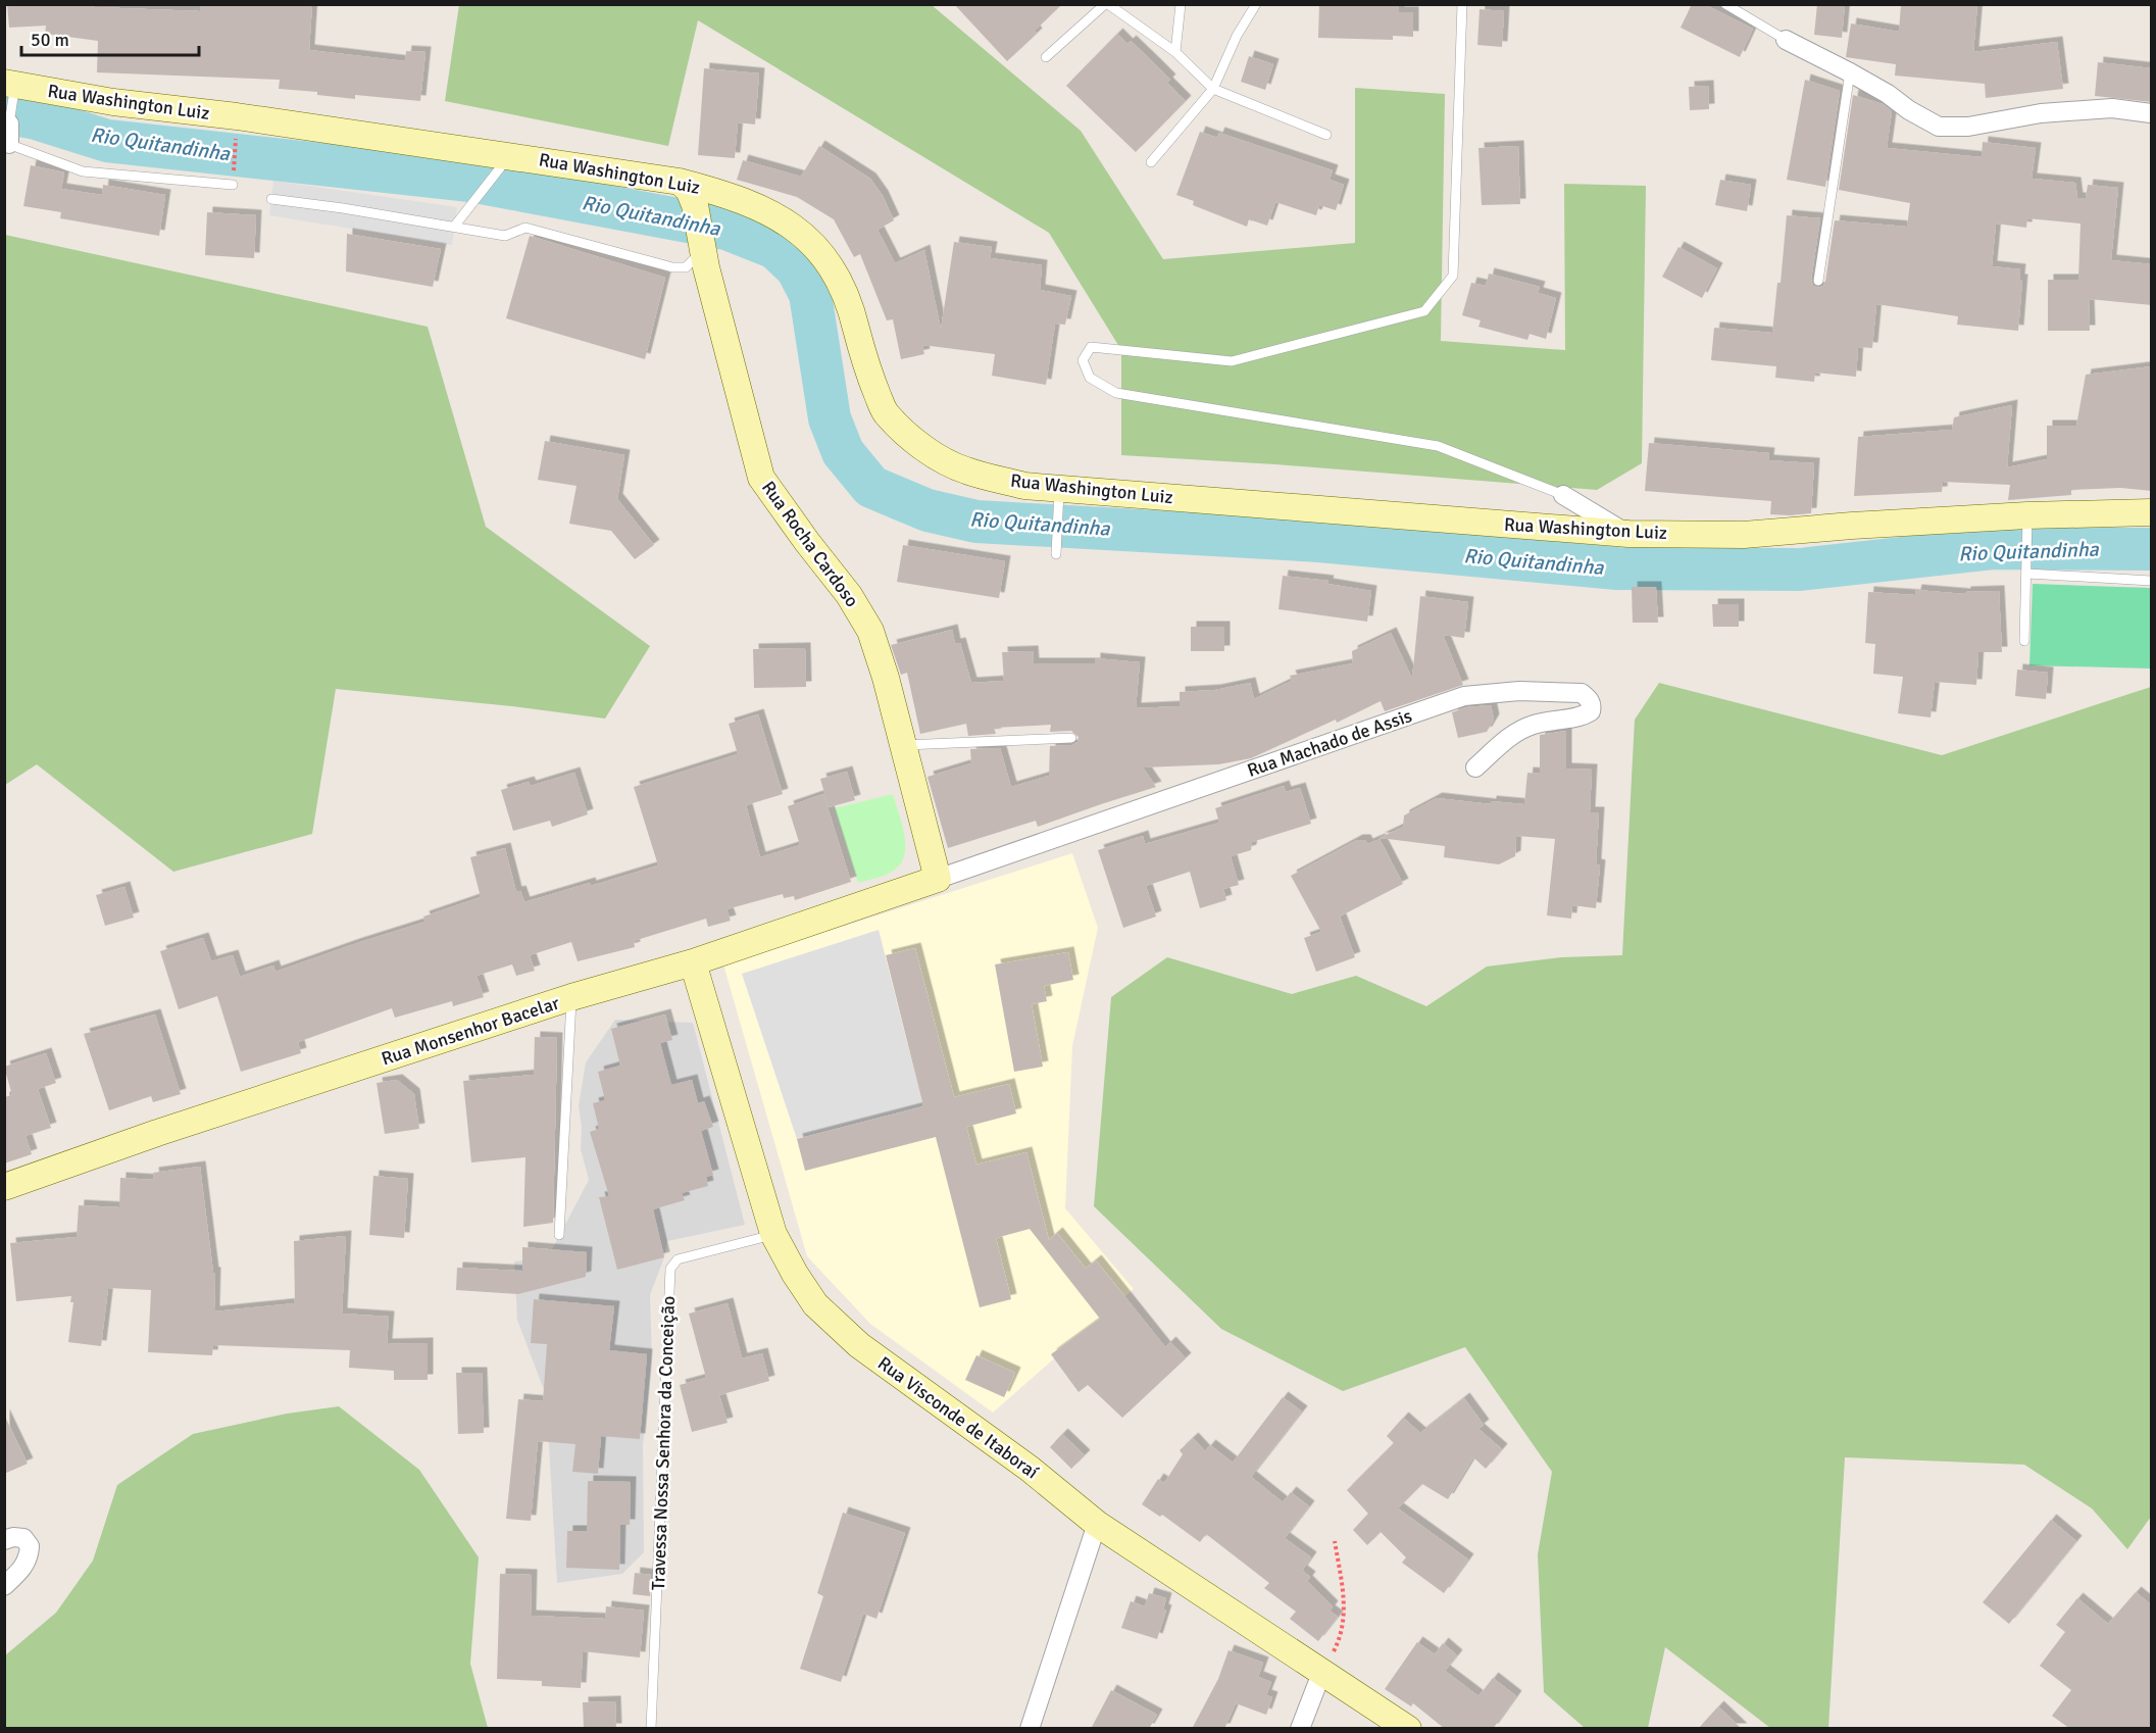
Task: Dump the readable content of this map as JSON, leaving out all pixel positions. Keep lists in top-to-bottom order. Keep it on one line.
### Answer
{"streets":{"main road":["Rua Washington Luiz","Rua Rocha Cardoso","Rua Monsenhor Bacelar","Rua Visconde de Itaboraí"],"street":["Rua Machado de Assis"],"lane":["Travessa Nossa Senhora da Conceição"]},"crossings":[["Rua Washington Luiz","Rua Rocha Cardoso"],["Rua Rocha Cardoso","Rua Machado de Assis"],["Rua Rocha Cardoso","Rua Monsenhor Bacelar"],["Rua Machado de Assis","Rua Monsenhor Bacelar"],["Rua Monsenhor Bacelar","Rua Visconde de Itaboraí"],["Rua Visconde de Itaboraí","Travessa Nossa Senhora da Conceição"]],"water":["Rio Quitandinha"],"scale_bar":"50 m"}
